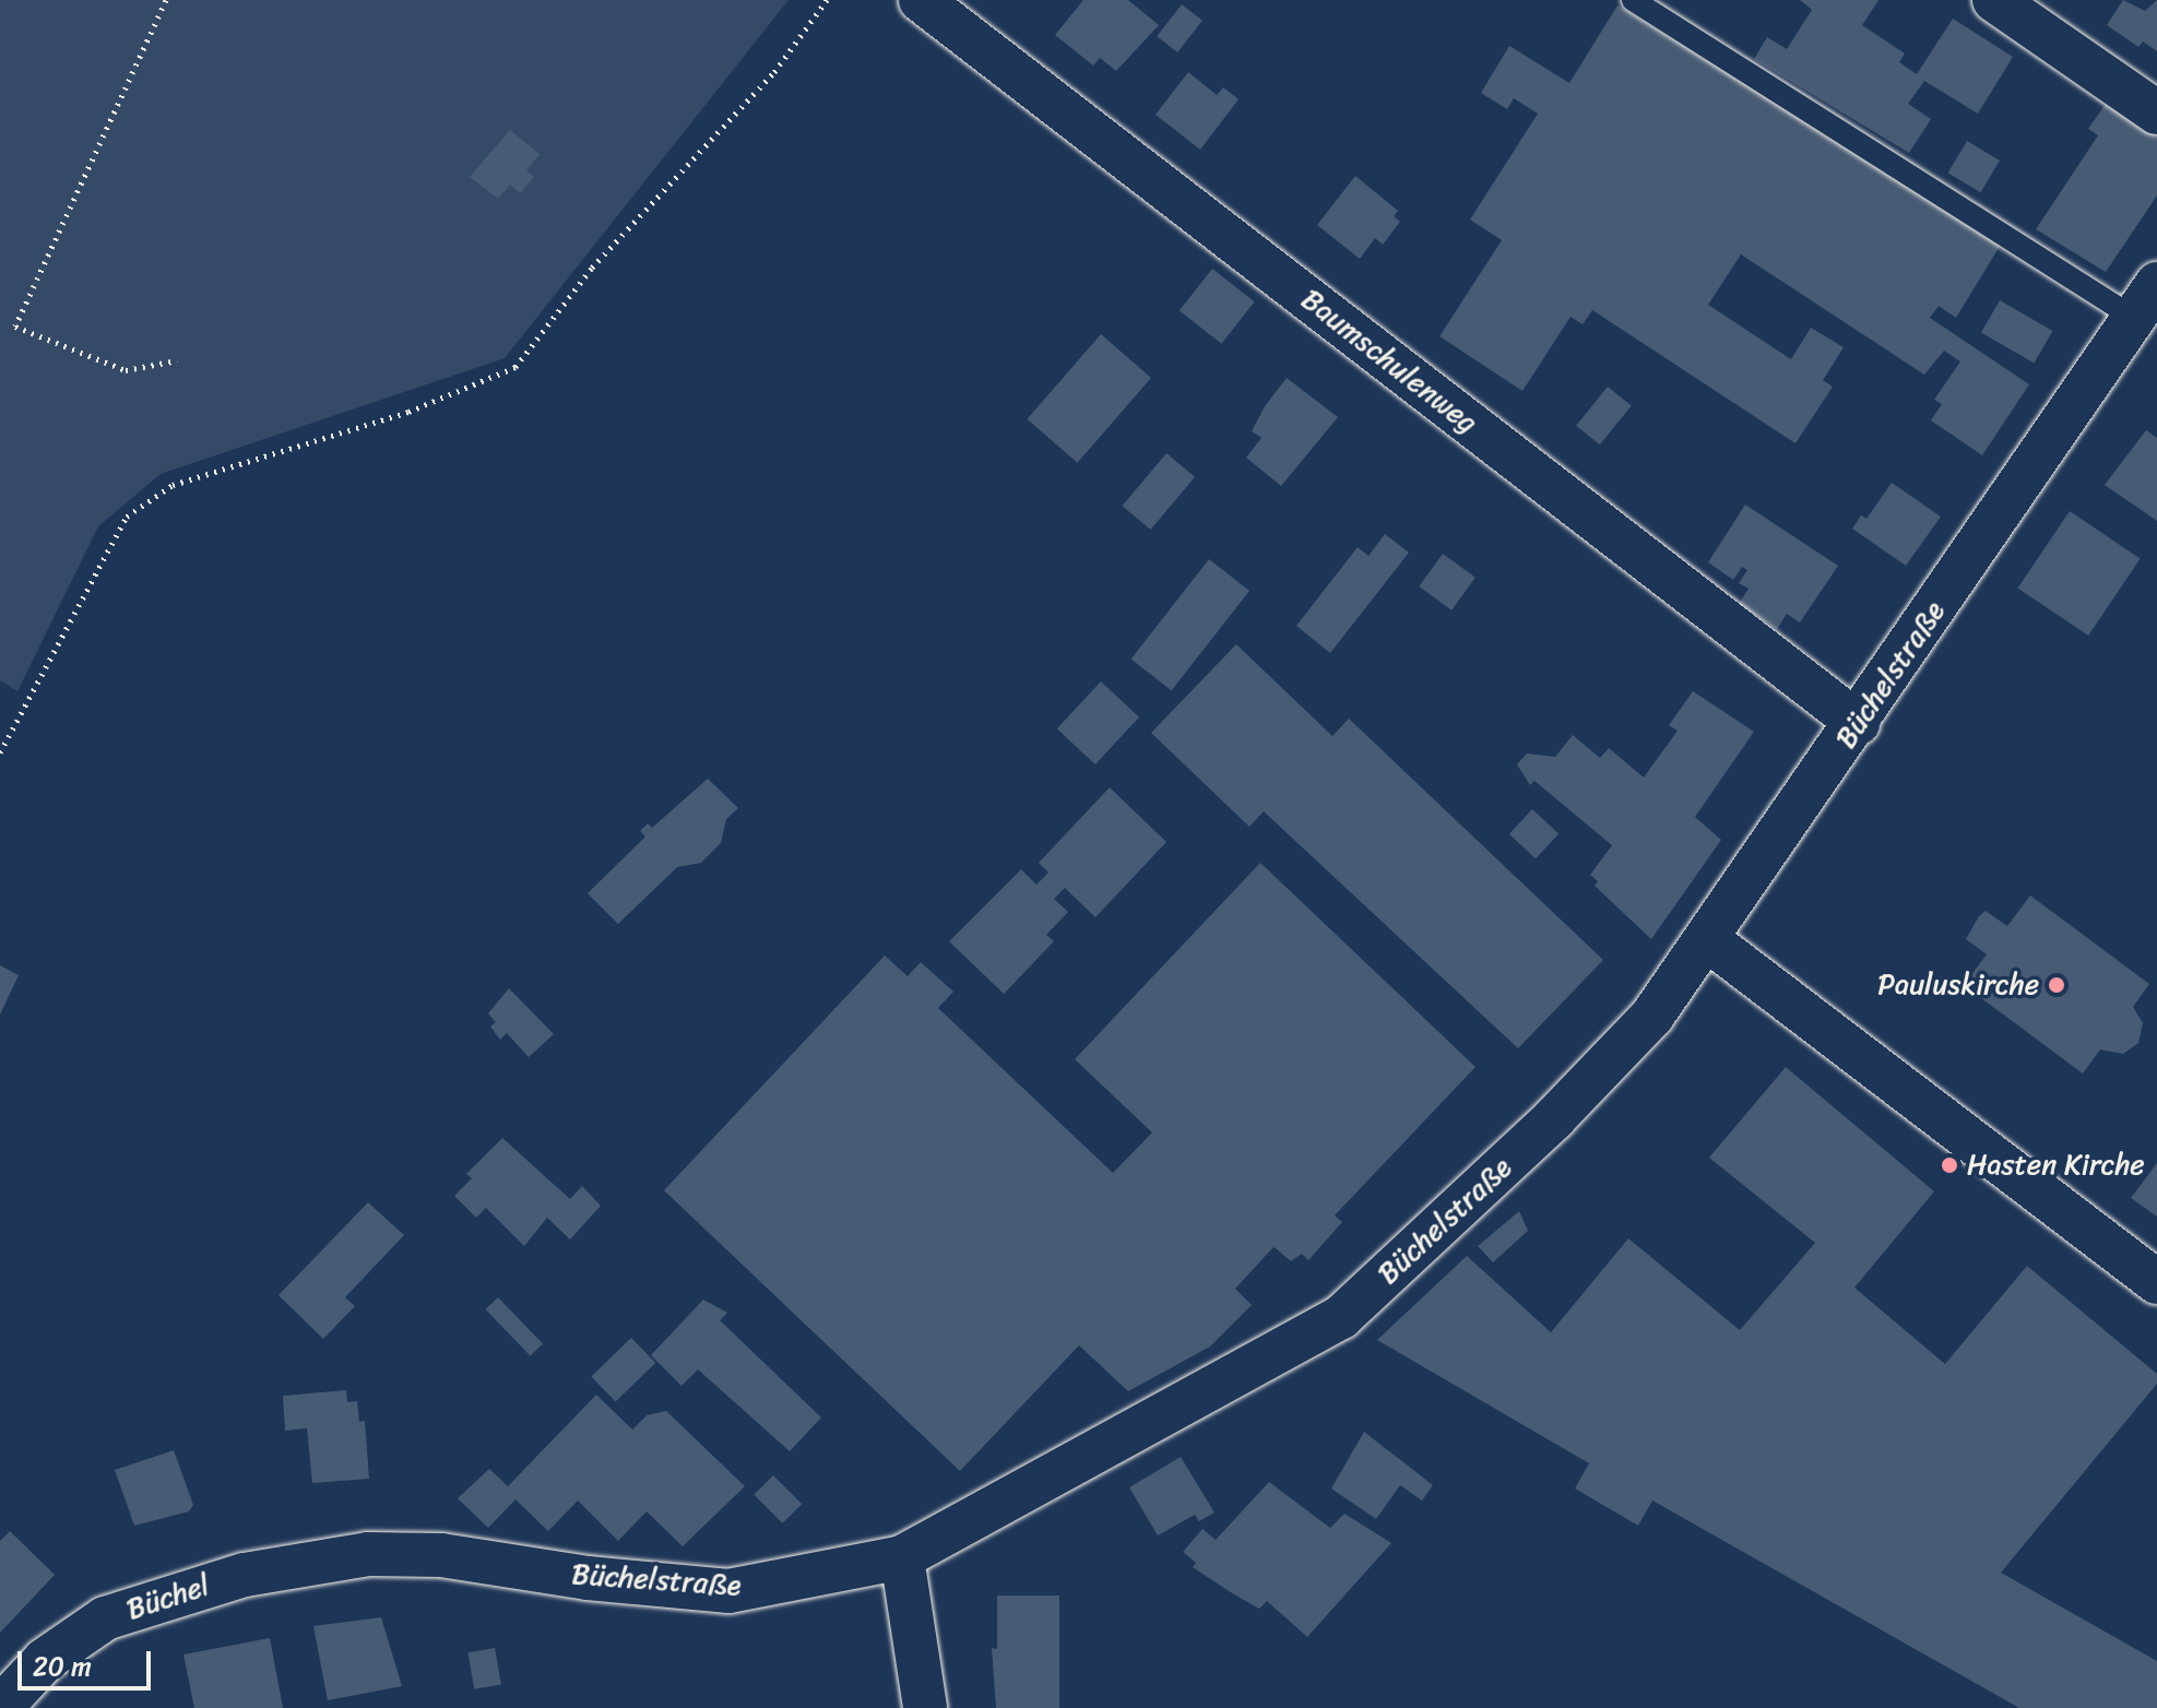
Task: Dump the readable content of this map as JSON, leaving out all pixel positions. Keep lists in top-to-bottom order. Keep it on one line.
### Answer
{"streets":{"street":["Baumschulenweg","Büchelstraße","Büchel"]},"crossings":[["Baumschulenweg","Büchelstraße"],["Büchelstraße","Büchel"]],"places":["Pauluskirche","Hasten Kirche"],"scale_bar":"20 m"}
